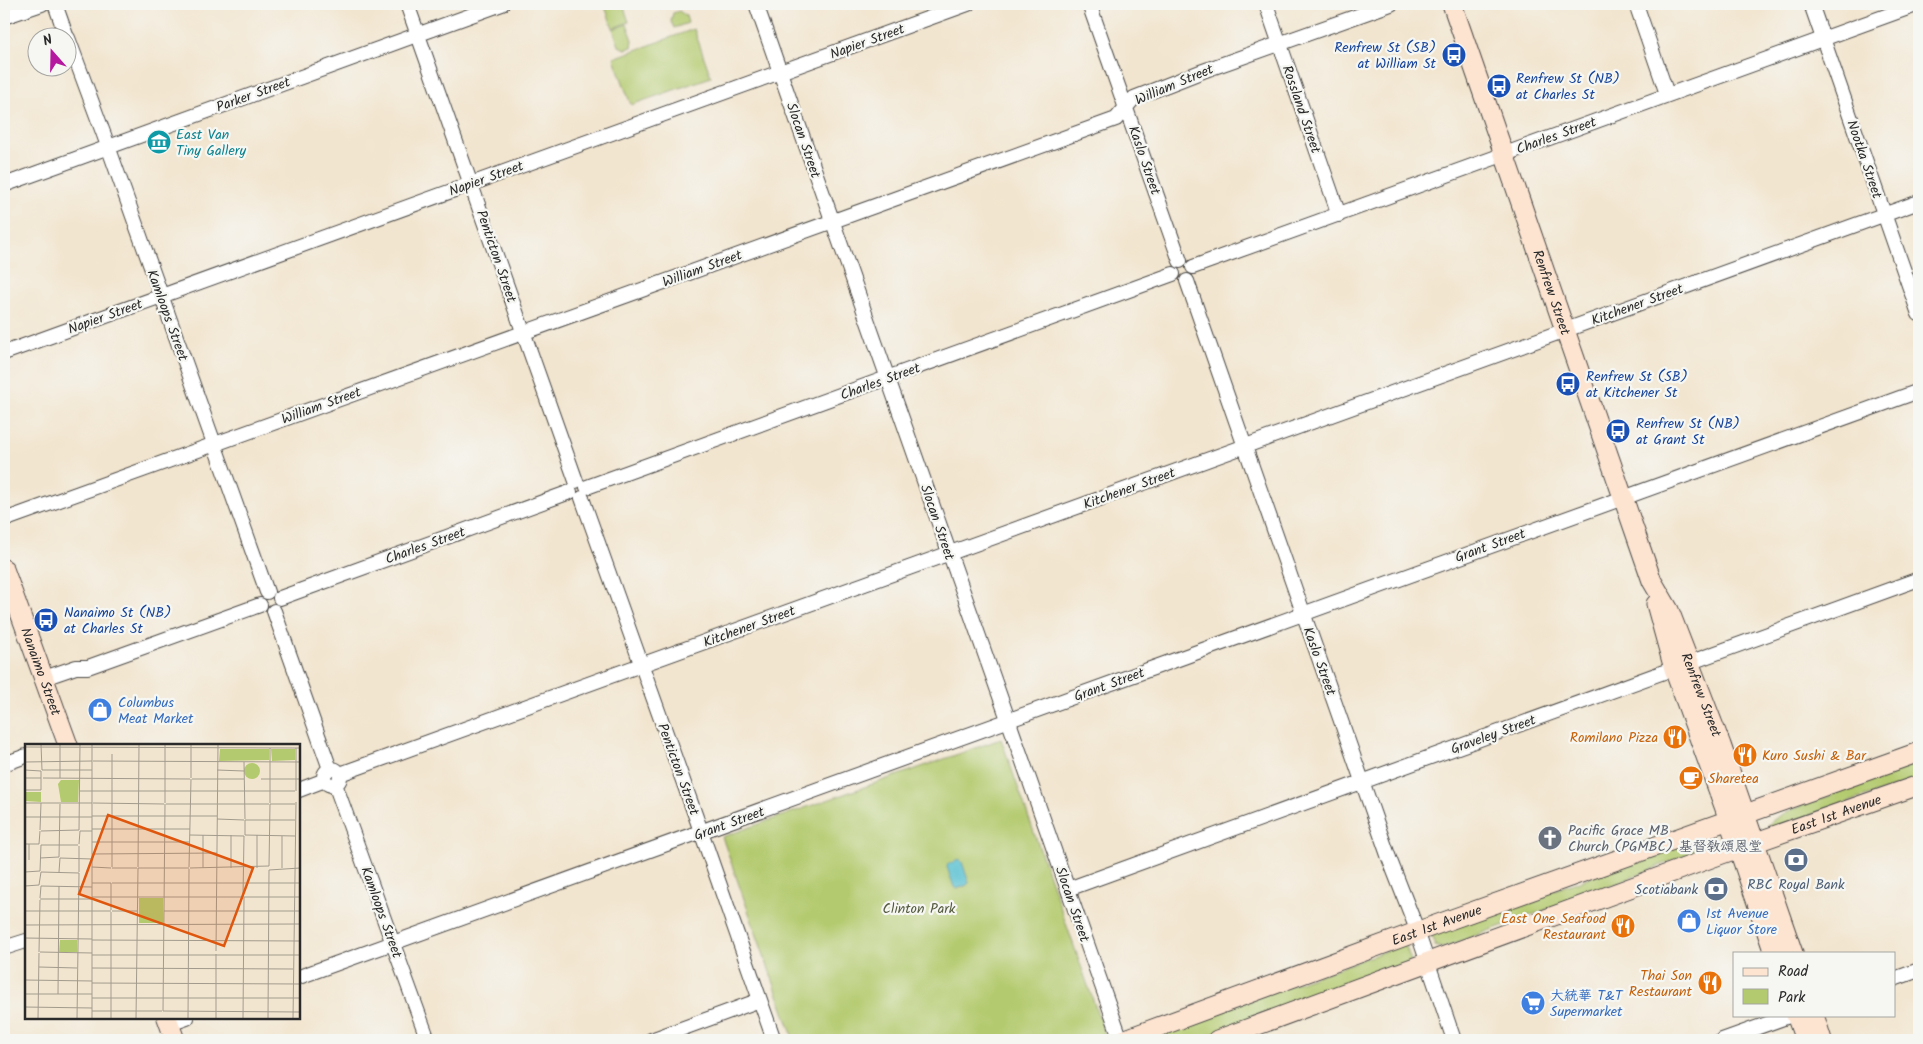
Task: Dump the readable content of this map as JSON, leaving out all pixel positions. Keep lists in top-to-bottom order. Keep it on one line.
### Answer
{"streets":{"main road":["Renfrew Street","Nanaimo Street","East 1st Avenue"],"street":["Napier Street","William Street","Parker Street","Rossland Street","Charles Street","Slocan Street","Nootka Street","Kaslo Street","Penticton Street","Kitchener Street","Kamloops Street","Grant Street","Graveley Street"]},"crossings":[["Napier Street","Slocan Street"],["Napier Street","Penticton Street"],["Napier Street","Kamloops Street"],["William Street","Rossland Street"],["William Street","Slocan Street"],["William Street","Kaslo Street"],["William Street","Penticton Street"],["William Street","Kamloops Street"],["Parker Street","Penticton Street"],["Parker Street","Kamloops Street"],["Rossland Street","Charles Street"],["Charles Street","Slocan Street"],["Charles Street","Nootka Street"],["Charles Street","Kaslo Street"],["Charles Street","Penticton Street"],["Charles Street","Renfrew Street"],["Charles Street","Kamloops Street"],["Slocan Street","Kitchener Street"],["Slocan Street","Grant Street"],["Slocan Street","Graveley Street"],["Slocan Street","East 1st Avenue"],["Nootka Street","Kitchener Street"],["Kaslo Street","Kitchener Street"],["Kaslo Street","Grant Street"],["Kaslo Street","Graveley Street"],["Kaslo Street","East 1st Avenue"],["Penticton Street","Kitchener Street"],["Penticton Street","Grant Street"],["Renfrew Street","Kitchener Street"],["Renfrew Street","Grant Street"],["Renfrew Street","Graveley Street"],["Renfrew Street","East 1st Avenue"],["Kitchener Street","Kamloops Street"],["Kamloops Street","Grant Street"]],"parks":["Clinton Park"],"places":{"bus stop":["Renfrew St (SB) at William St","Renfrew St (NB) at Charles St","Renfrew St (SB) at Kitchener St","Renfrew St (NB) at Grant St","Nanaimo St (NB) at Charles St"],"museum":["East Van Tiny Gallery"],"shop":["Columbus Meat Market","1st Avenue Liquor Store"],"restaurant":["Romilano Pizza","Kuro Sushi & Bar","East One Seafood Restaurant","Thai Son Restaurant"],"cafe":["Sharetea"],"church":["Pacific Grace MB Church (PGMBC) 基督教頌恩堂"],"bank":["RBC Royal Bank","Scotiabank"],"supermarket":["大統華 T&T Supermarket"]},"legend":["Road","Park"],"north":"top"}
